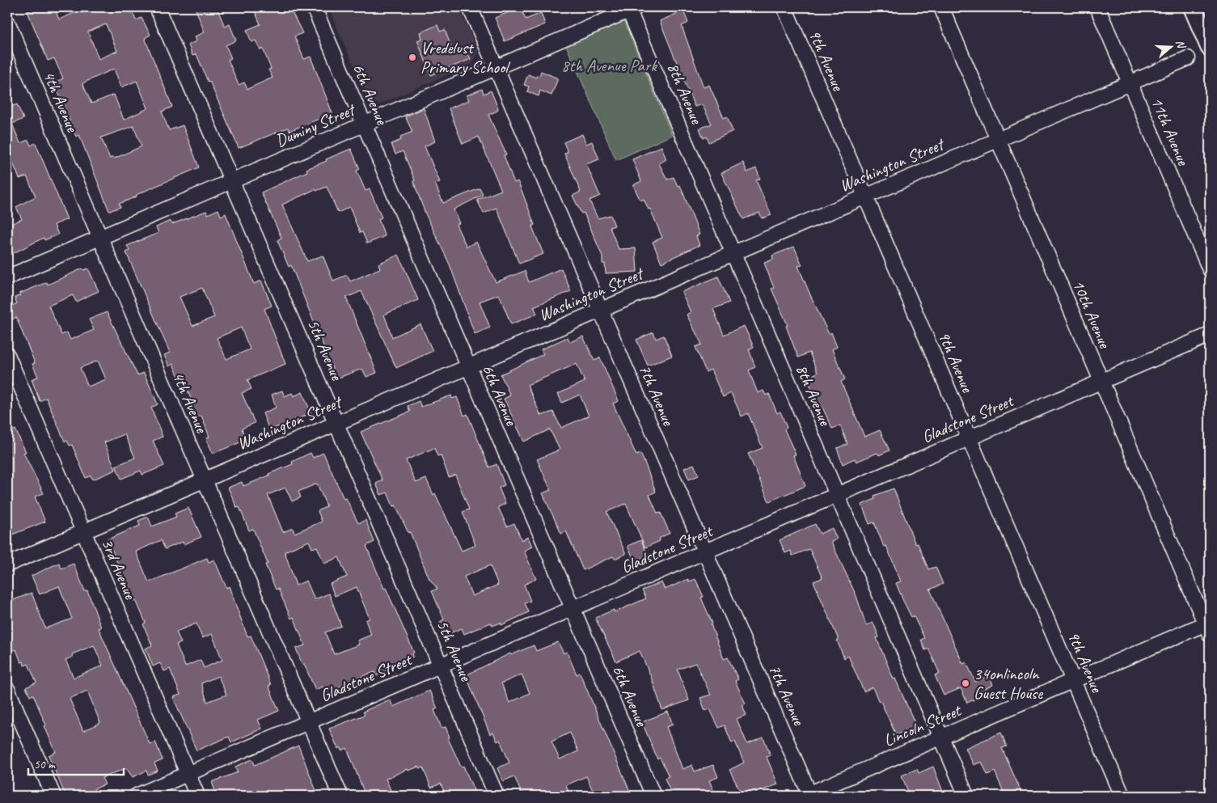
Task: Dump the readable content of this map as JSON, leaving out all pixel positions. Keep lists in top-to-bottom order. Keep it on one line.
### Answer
{"streets":{"street":["9th Avenue","8th Avenue","6th Avenue","4th Avenue","Duminy Street","11th Avenue","Washington Street","10th Avenue","5th Avenue","7th Avenue","Gladstone Street","3rd Avenue","Lincoln Street"]},"crossings":[["9th Avenue","Washington Street"],["9th Avenue","Gladstone Street"],["9th Avenue","Lincoln Street"],["8th Avenue","Duminy Street"],["8th Avenue","Washington Street"],["8th Avenue","Gladstone Street"],["8th Avenue","Lincoln Street"],["6th Avenue","Duminy Street"],["6th Avenue","Washington Street"],["6th Avenue","Gladstone Street"],["4th Avenue","Duminy Street"],["4th Avenue","Washington Street"],["4th Avenue","Gladstone Street"],["Duminy Street","5th Avenue"],["Duminy Street","7th Avenue"],["11th Avenue","Washington Street"],["Washington Street","10th Avenue"],["Washington Street","5th Avenue"],["Washington Street","7th Avenue"],["Washington Street","3rd Avenue"],["10th Avenue","Gladstone Street"],["10th Avenue","Lincoln Street"],["5th Avenue","Gladstone Street"],["7th Avenue","Gladstone Street"],["7th Avenue","Lincoln Street"],["Gladstone Street","3rd Avenue"]],"parks":["8th Avenue Park"],"places":["Vredelust Primary School","34onlincoln Guest House"],"scale_bar":"50 m","north":"right"}
